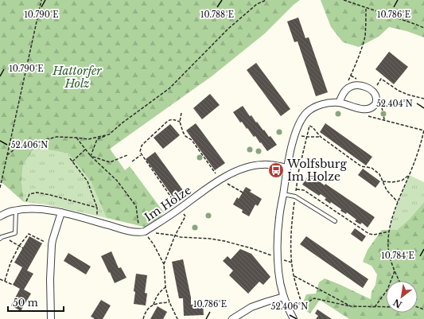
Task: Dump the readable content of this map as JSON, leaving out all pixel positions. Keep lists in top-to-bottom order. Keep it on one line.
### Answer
{"streets":{"street":["Im Holze"]},"parks":["Hattorfer Holz"],"places":{"bus stop":["Wolfsburg Im Holze"]},"scale_bar":"50 m","north":"bottom left","coordinates":["10.790°E","10.788°E","10.786°E","52.404°N","52.406°N","10.784°E"]}
